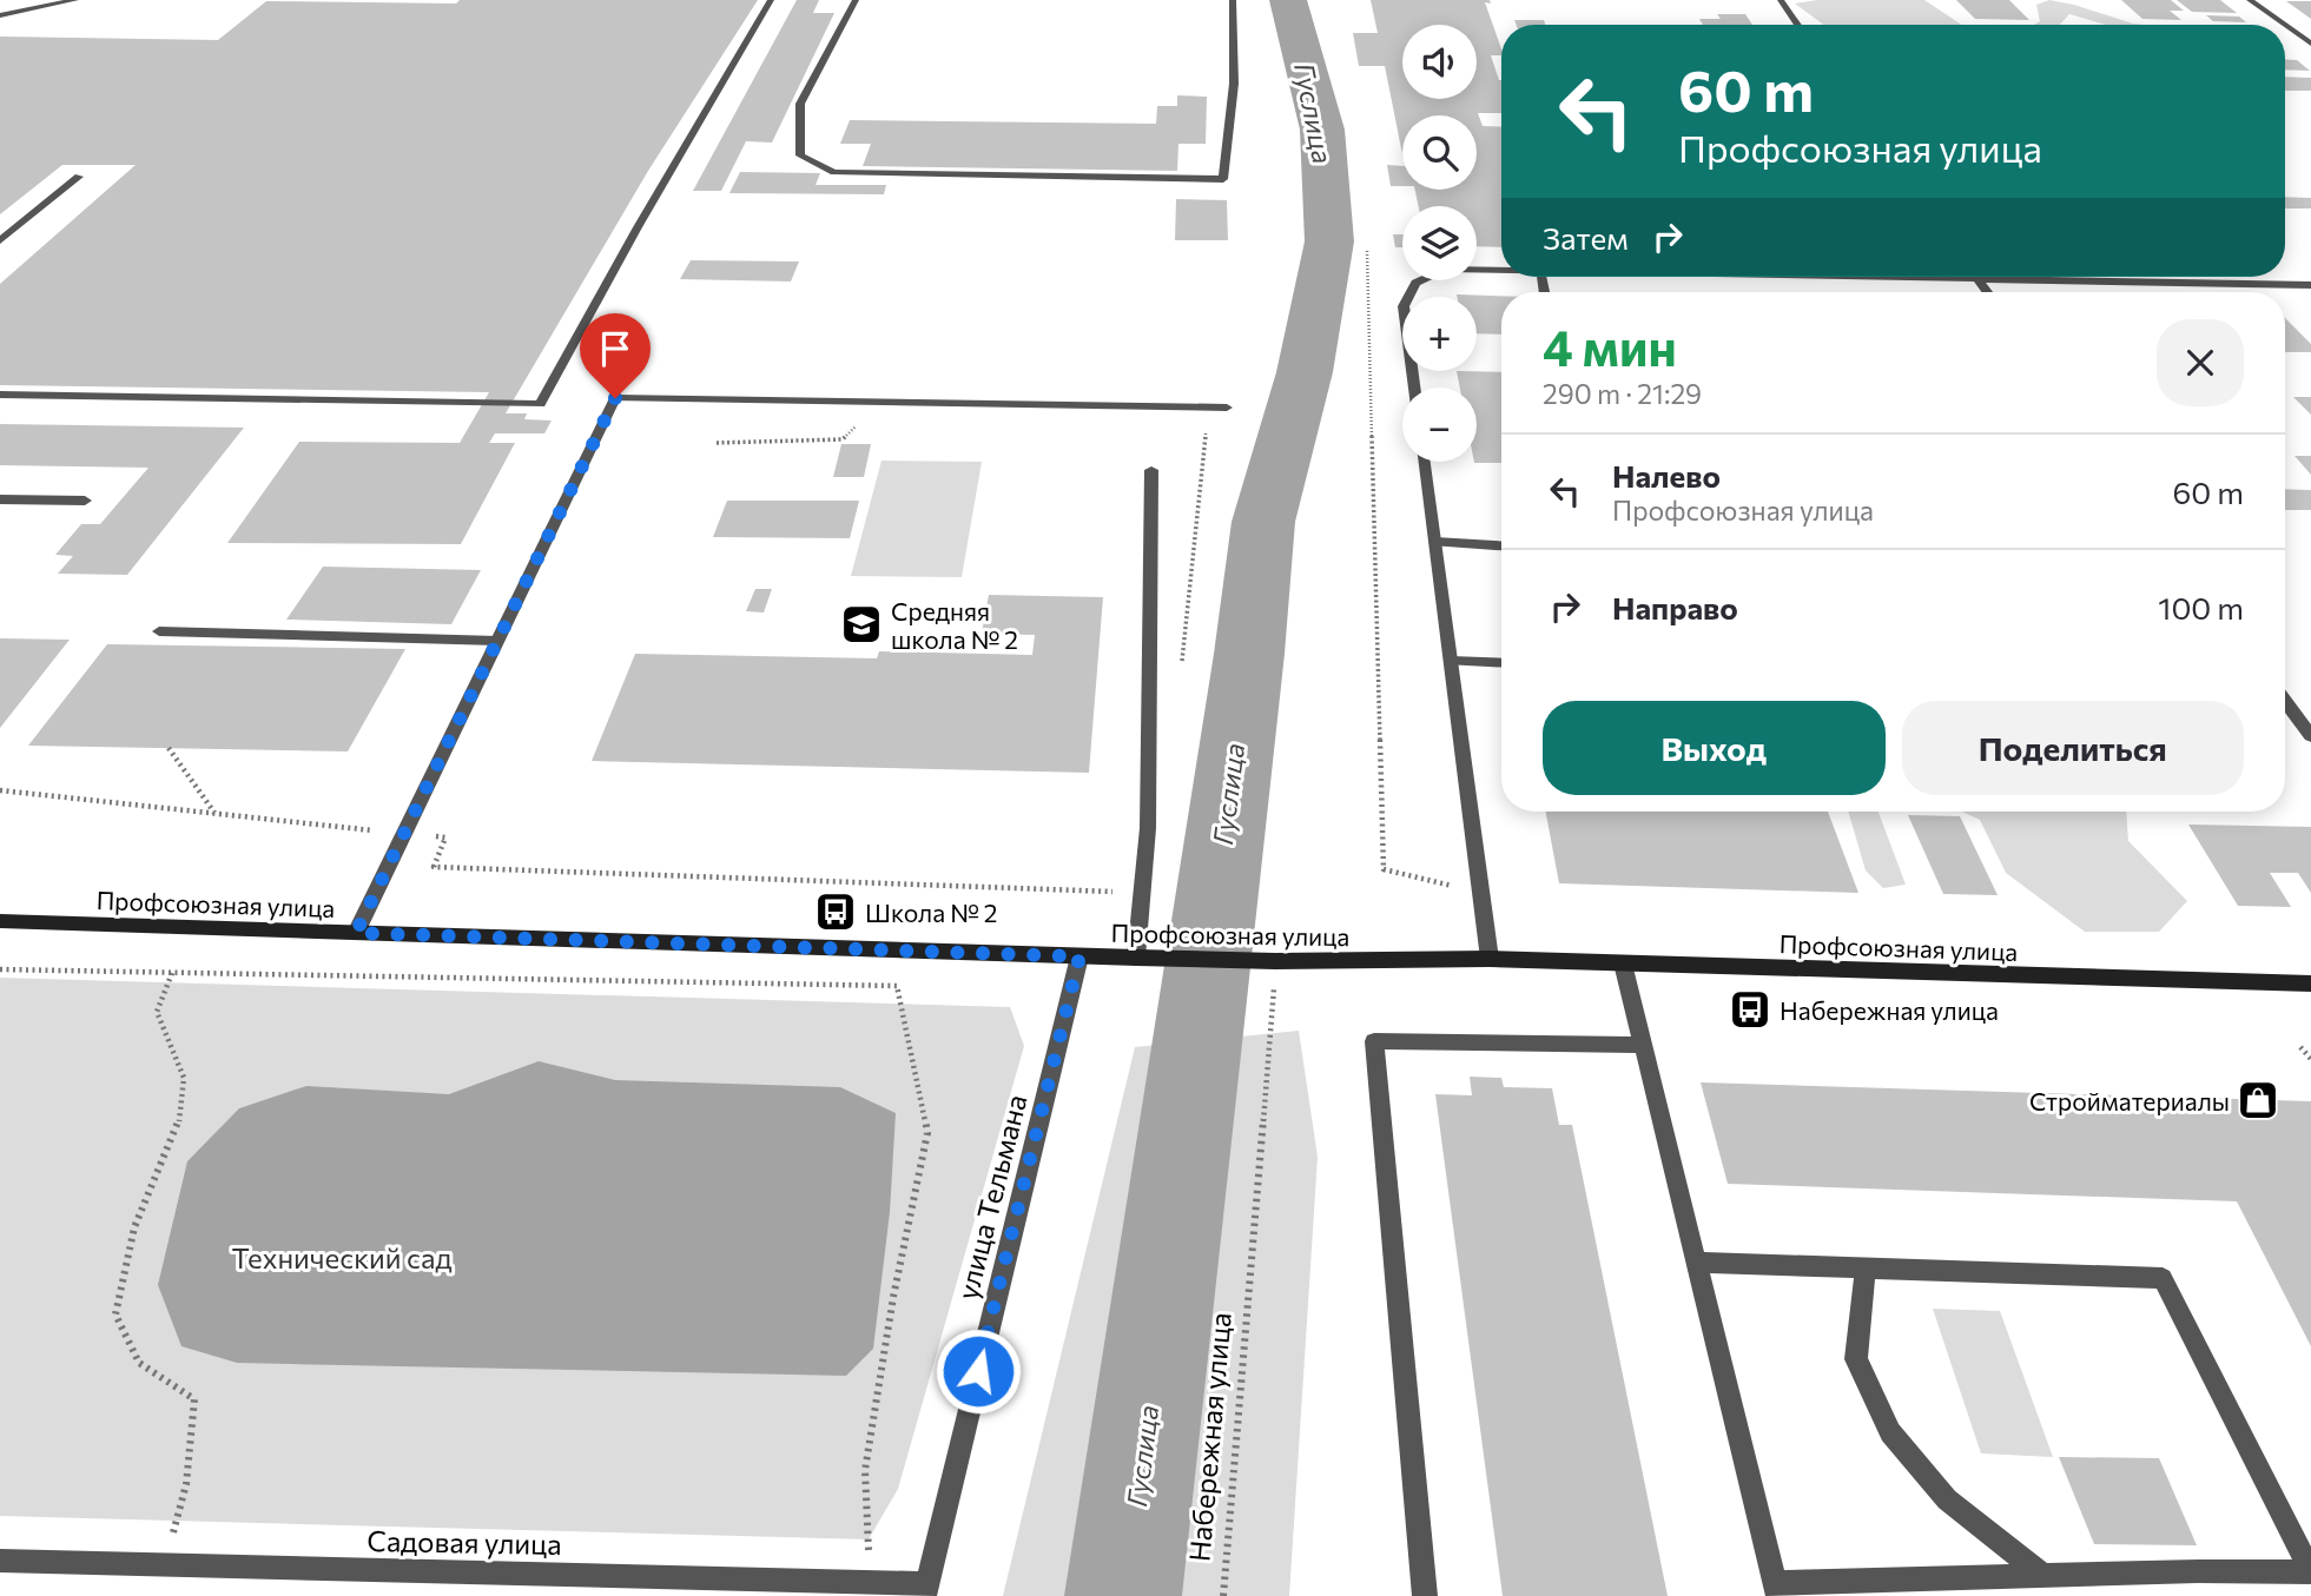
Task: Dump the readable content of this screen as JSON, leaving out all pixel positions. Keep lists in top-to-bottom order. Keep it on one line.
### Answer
{"streets":{"main road":["Профсоюзная улица"],"street":["улица Тельмана","Садовая улица"],"path":["Набережная улица"]},"crossings":[["Профсоюзная улица","улица Тельмана"],["улица Тельмана","Садовая улица"]],"water":["Гуслица"],"parks":["Технический сад"],"places":{"school or university":["Средняя школа № 2"],"bus stop":["Школа № 2","Набережная улица"],"shop":["Стройматериалы"]},"page":{"map_buttons":["+","−"],"turn":["60 m","Профсоюзная улица"],"then":"Затем","heading":["4 мин","290 m · 21:29"],"list":[{"name":"Налево","note":"Профсоюзная улица","value":"60 m"},{"name":"Направо","value":"100 m"}],"buttons":["Выход","Поделиться"]}}
